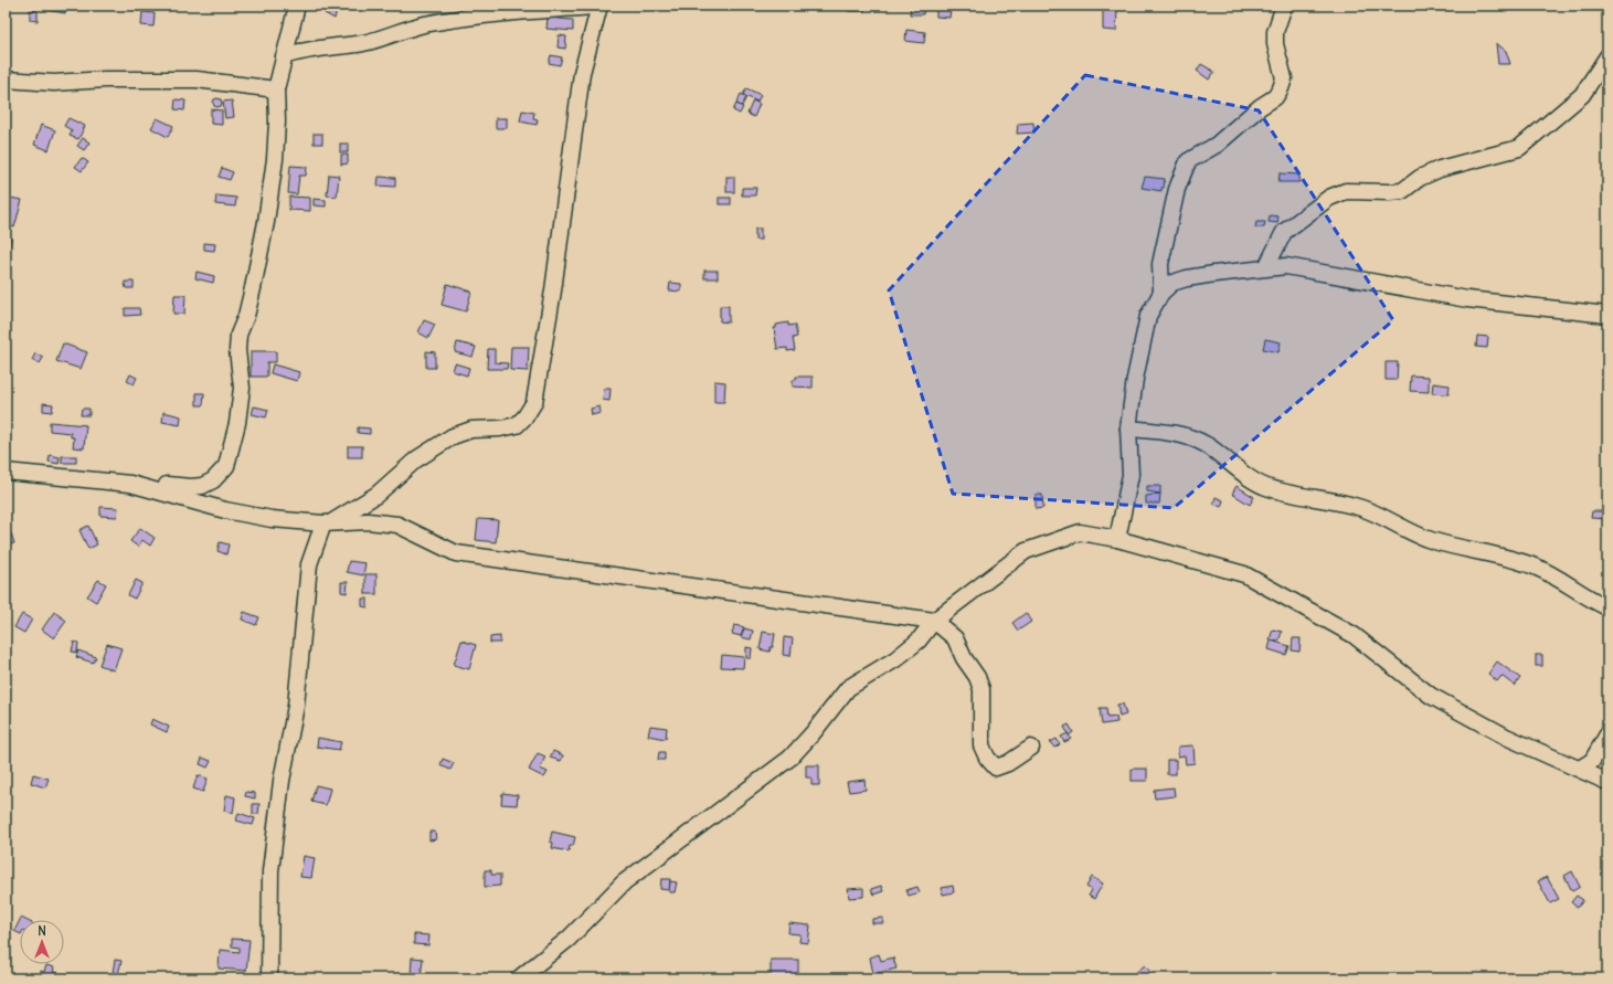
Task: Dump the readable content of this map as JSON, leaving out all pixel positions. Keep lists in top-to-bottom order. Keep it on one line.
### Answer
{"north":"top"}
